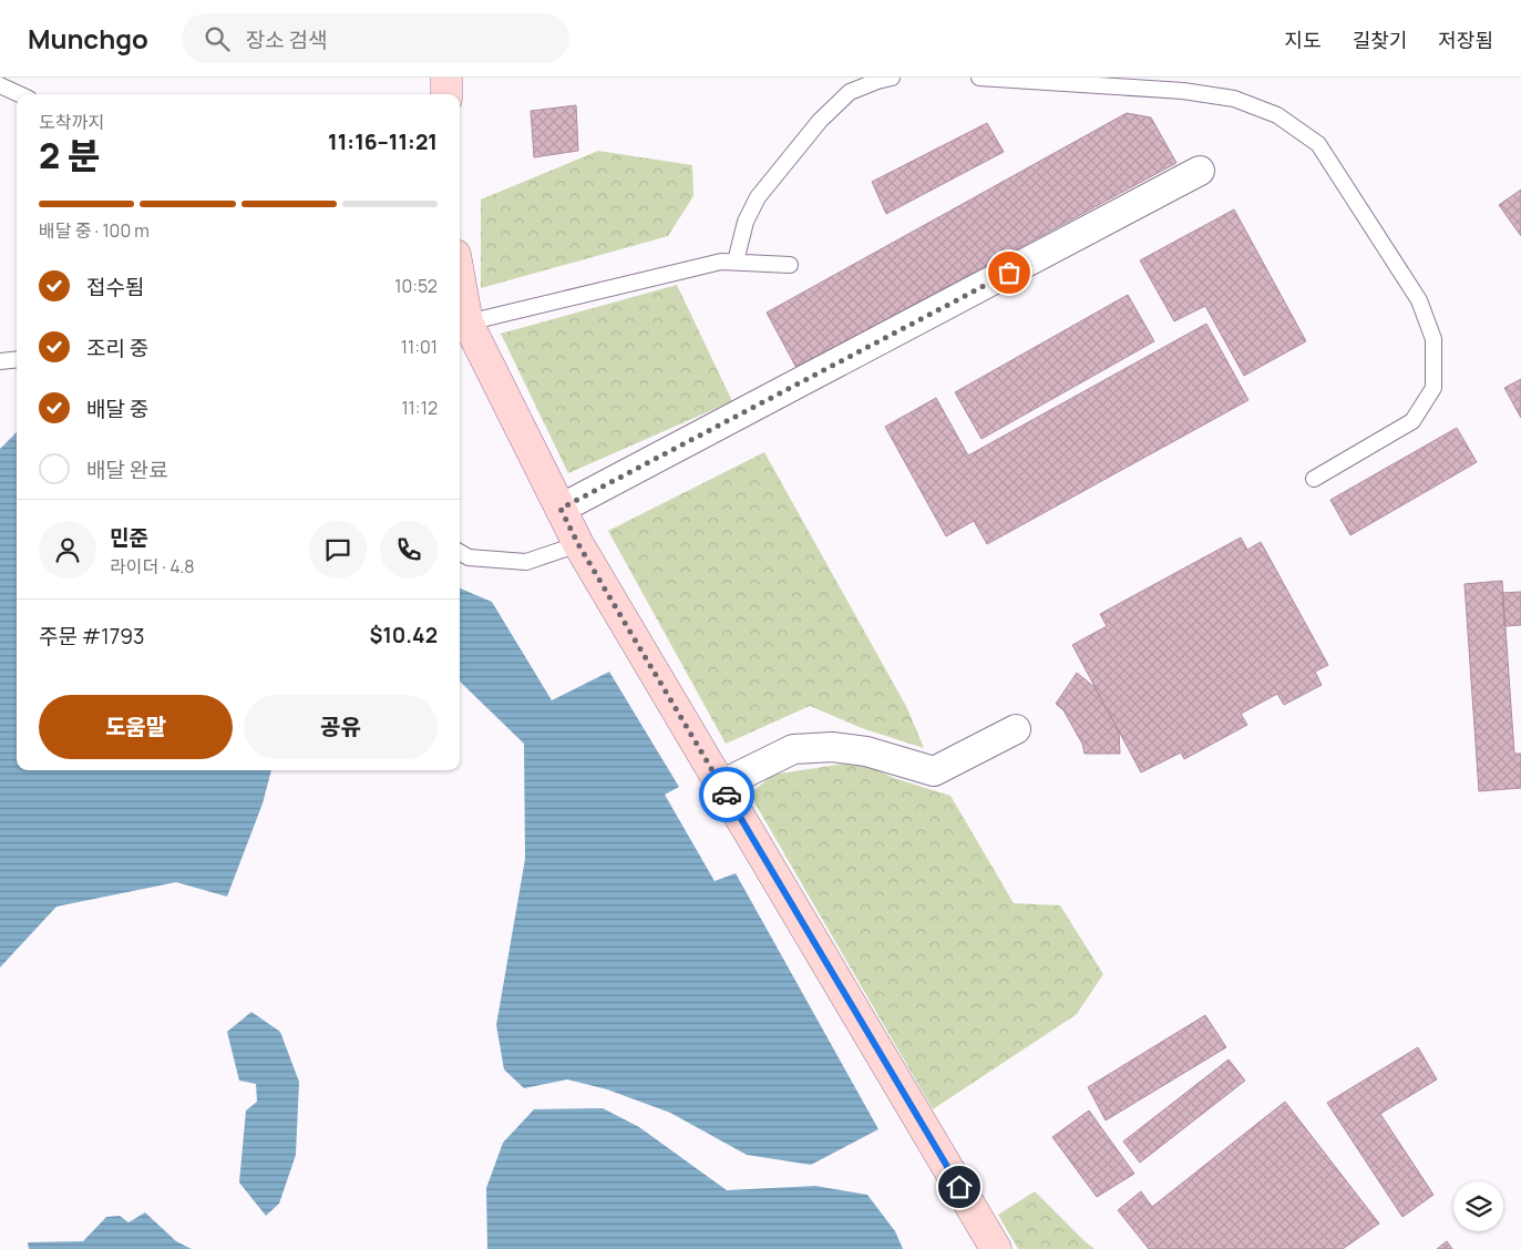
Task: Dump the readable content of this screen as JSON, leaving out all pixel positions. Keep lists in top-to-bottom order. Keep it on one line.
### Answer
{"page":{"header":"Munchgo","search":"장소 검색","nav":["지도","길찾기","저장됨"],"heading":["2 분","도착까지","11:16–11:21"],"panel":["민준","라이더 · 4.8","주문 #1793","$10.42"],"bar":"배달 중 · 100 m","list":[["접수됨","10:52"],["조리 중","11:01"],["배달 중","11:12"],"배달 완료"],"buttons":["도움말","공유"]}}
